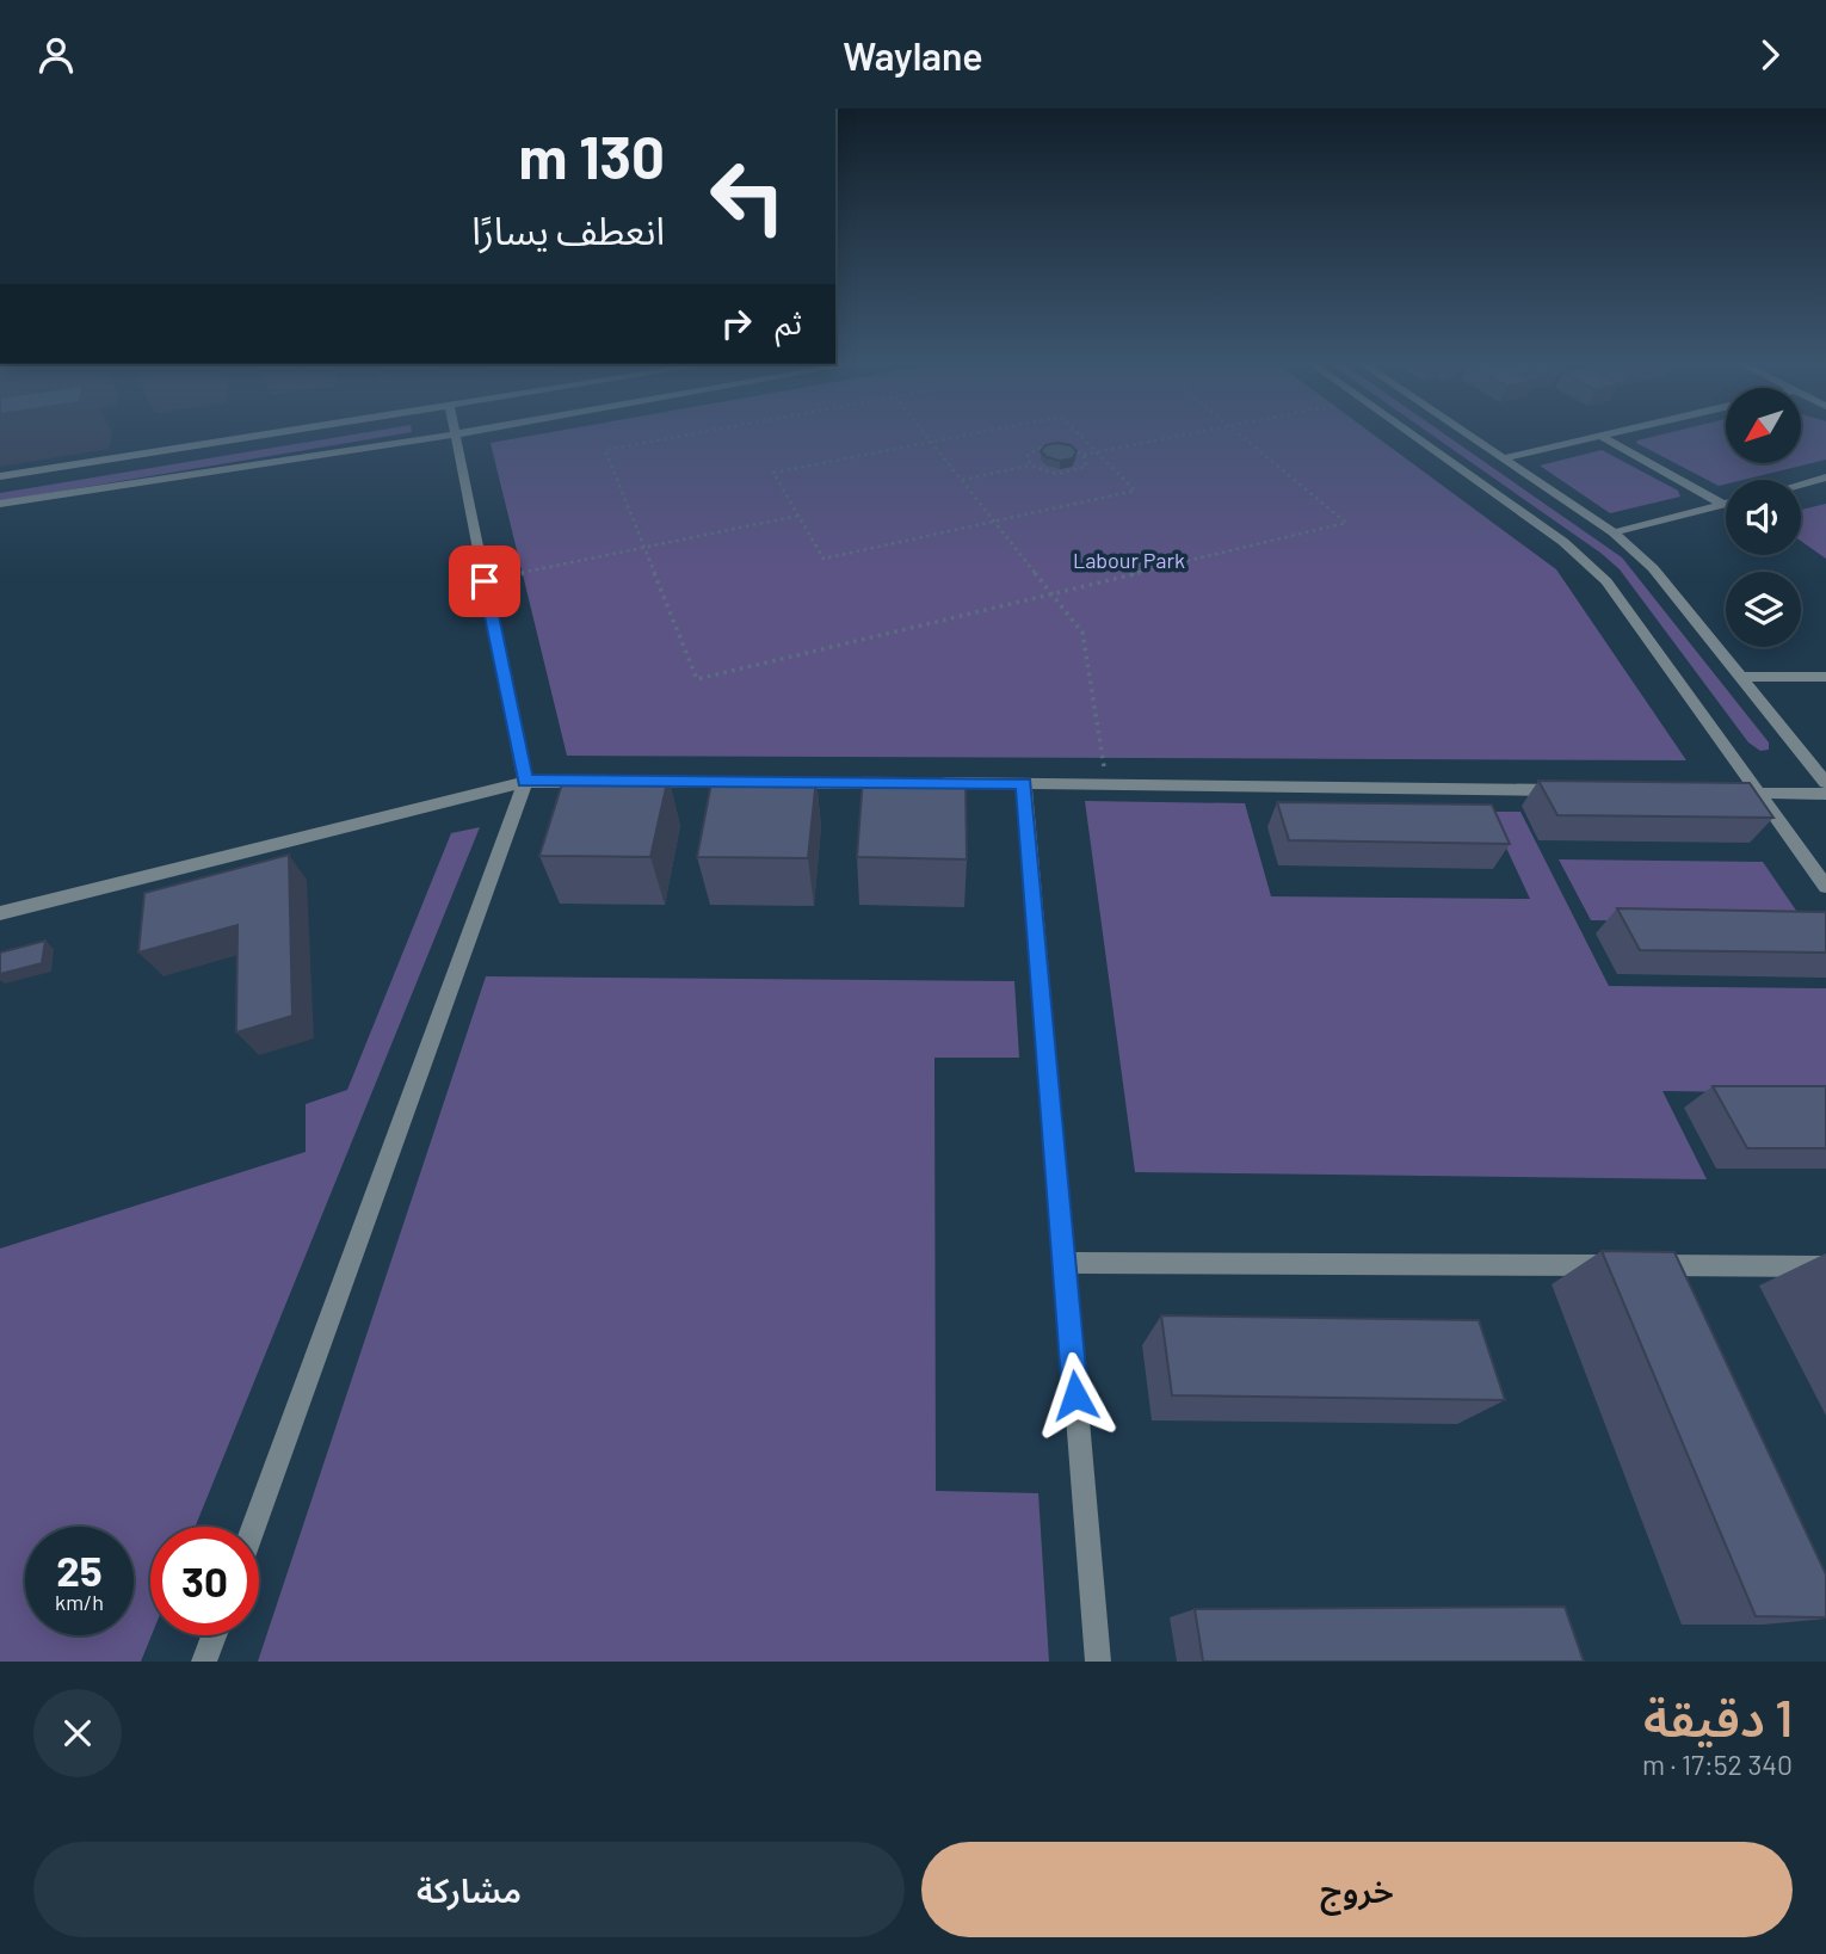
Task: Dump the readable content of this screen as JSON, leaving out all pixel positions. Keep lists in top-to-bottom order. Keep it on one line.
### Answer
{"parks":["Labour Park"],"north":"bottom left","page":{"header":"Waylane","turn":["130 m","انعطف يسارًا"],"then":"ثم","speed":"25 km/h","limit":"30","heading":["1 دقيقة","340 m · 17:52"],"buttons":["خروج","مشاركة"]}}
